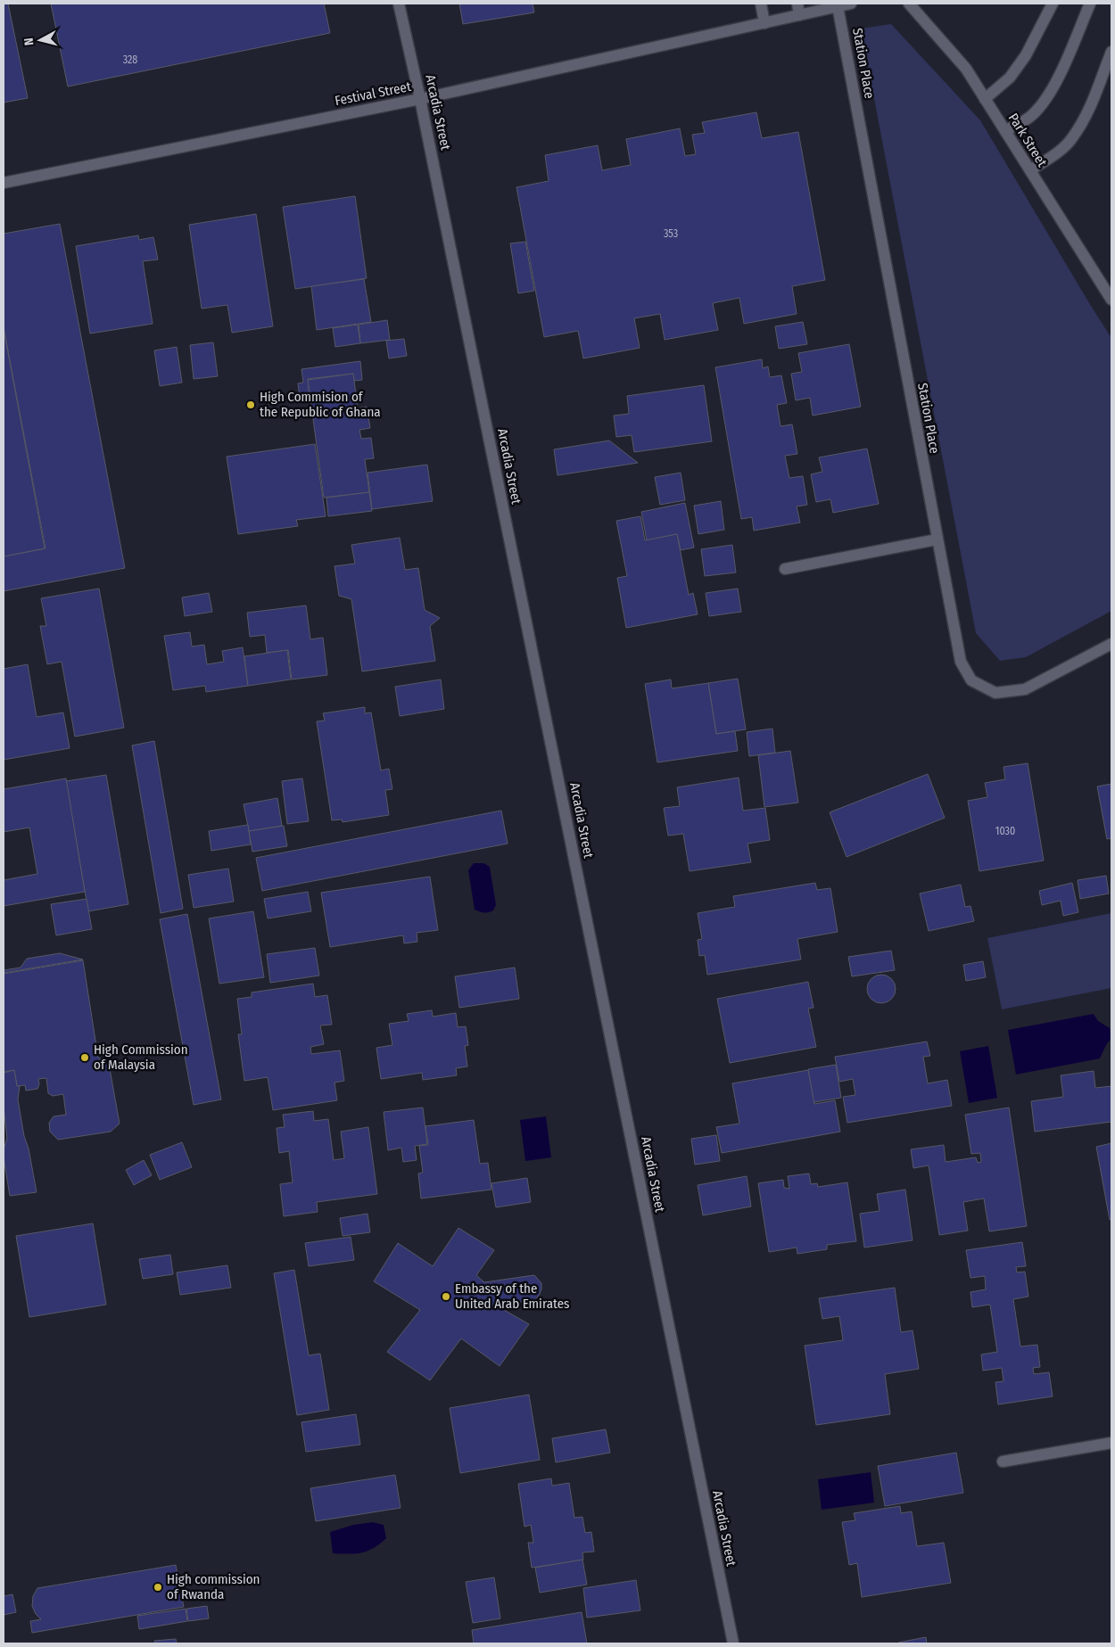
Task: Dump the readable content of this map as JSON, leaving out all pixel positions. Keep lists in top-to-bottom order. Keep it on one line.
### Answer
{"streets":{"street":["Station Place","Festival Street","Arcadia Street","Park Street"]},"crossings":[["Station Place","Festival Street"],["Festival Street","Arcadia Street"]],"places":["High Commision of the Republic of Ghana","High Commission of Malaysia","Embassy of the United Arab Emirates","High commission of Rwanda"],"house_numbers":["328","353","1030"],"north":"left"}
